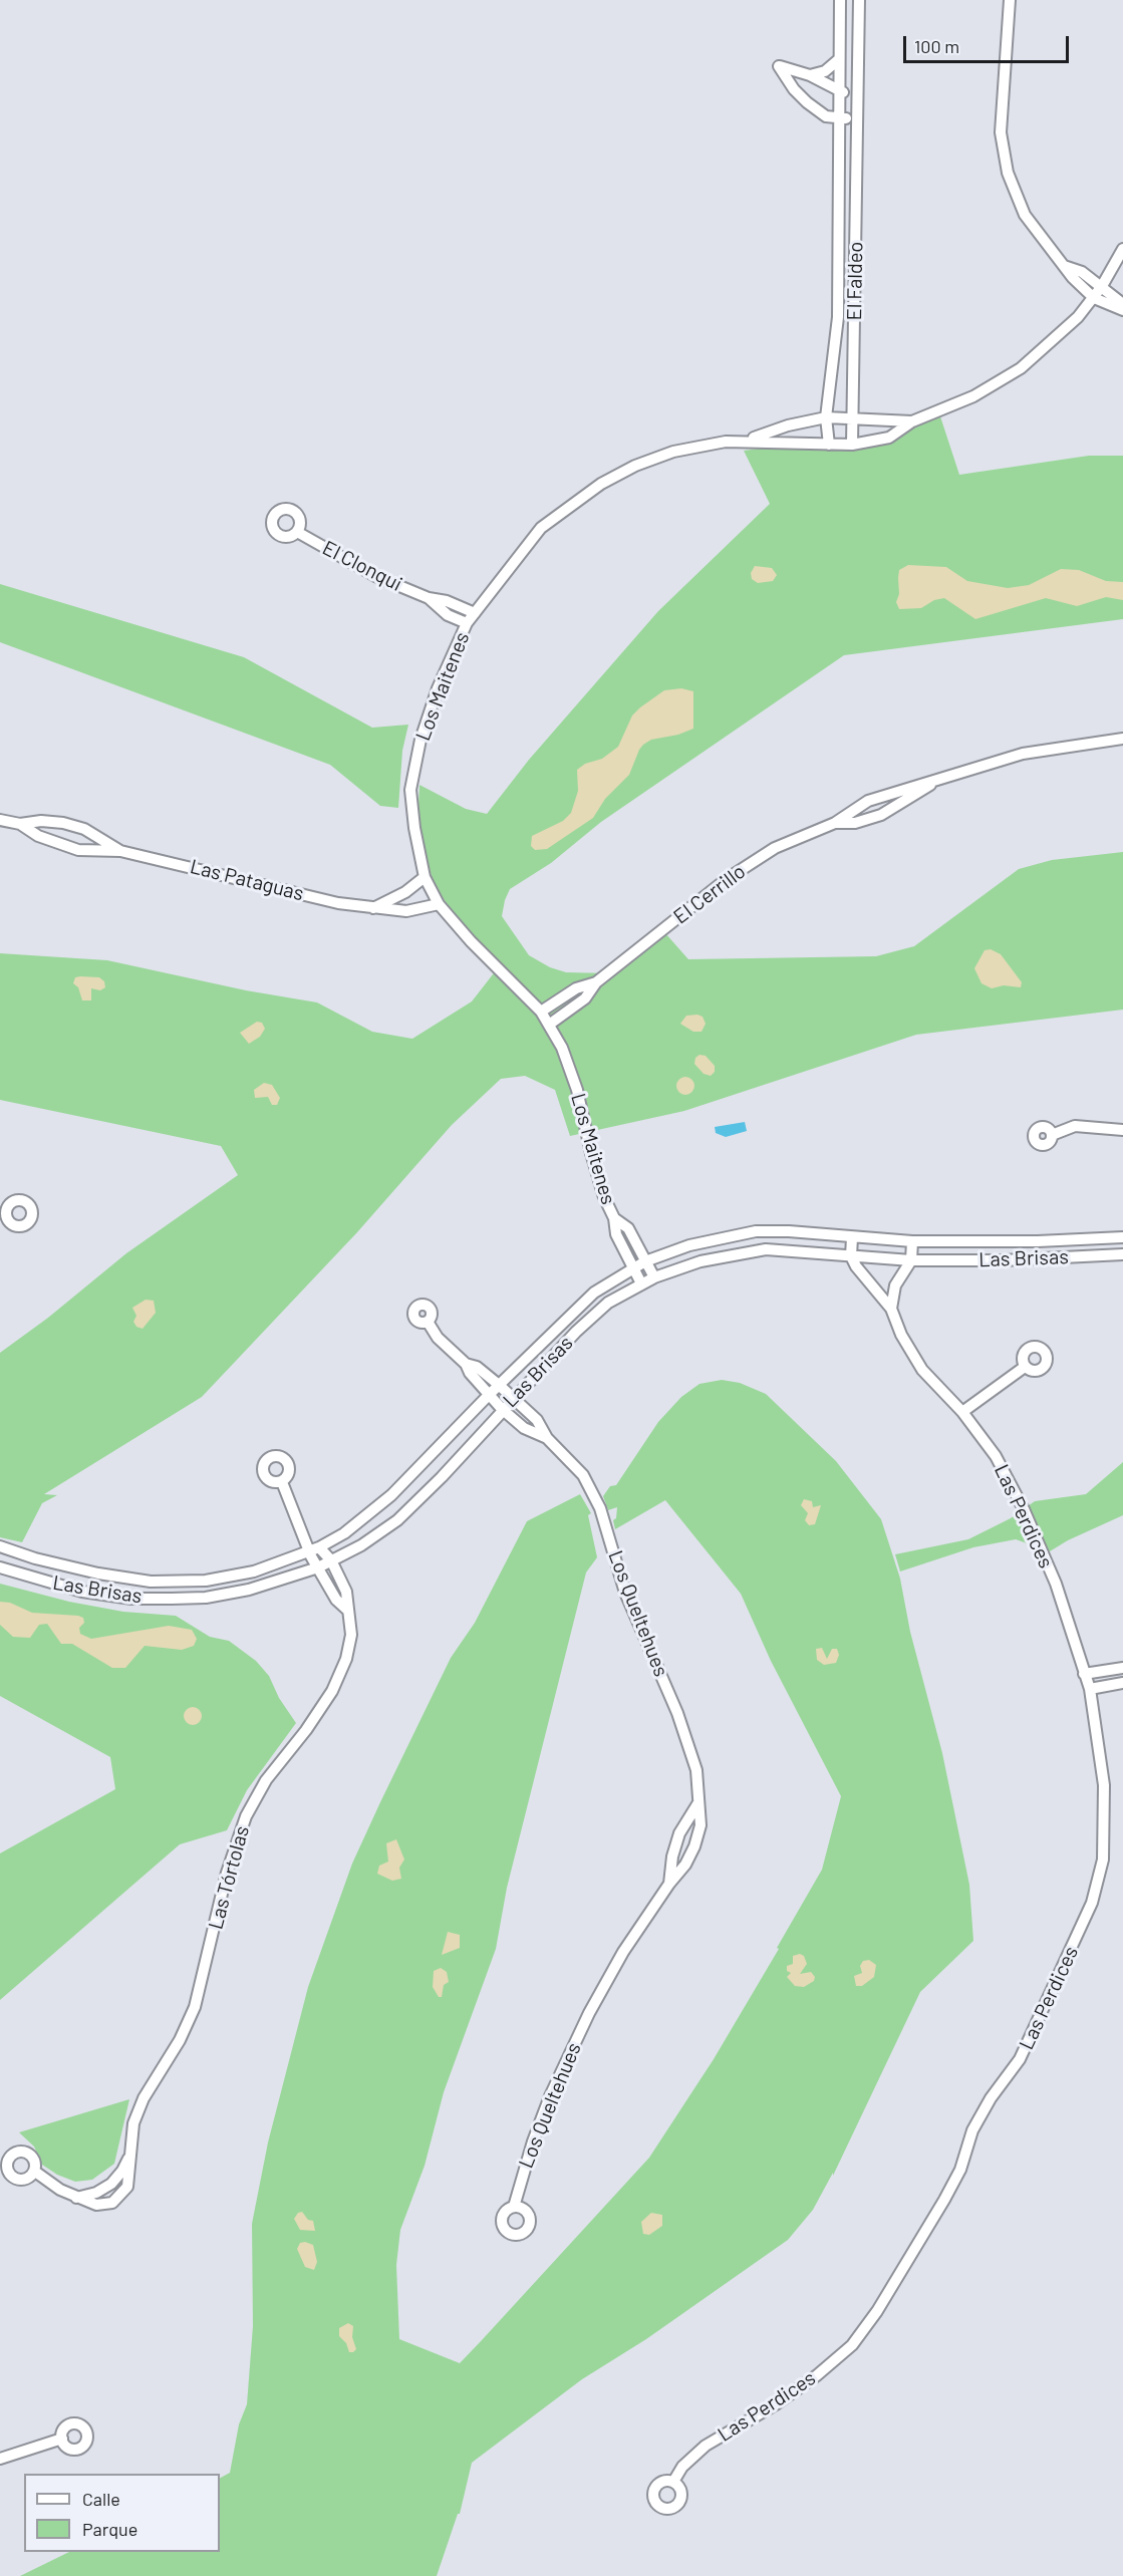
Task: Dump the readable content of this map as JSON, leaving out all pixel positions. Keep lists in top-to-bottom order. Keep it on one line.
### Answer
{"streets":{"street":["El Faldeo","El Clonqui","Los Maitenes","Las Pataguas","El Cerrillo","Las Brisas","Las Perdices","Los Queltehues","Las Tórtolas"]},"crossings":[["El Faldeo","Los Maitenes"],["El Clonqui","Los Maitenes"],["Los Maitenes","Las Pataguas"],["Los Maitenes","El Cerrillo"],["Los Maitenes","Las Brisas"],["Las Brisas","Las Perdices"],["Las Brisas","Los Queltehues"],["Las Brisas","Las Tórtolas"]],"legend":["Calle","Parque"],"scale_bar":"100 m"}
